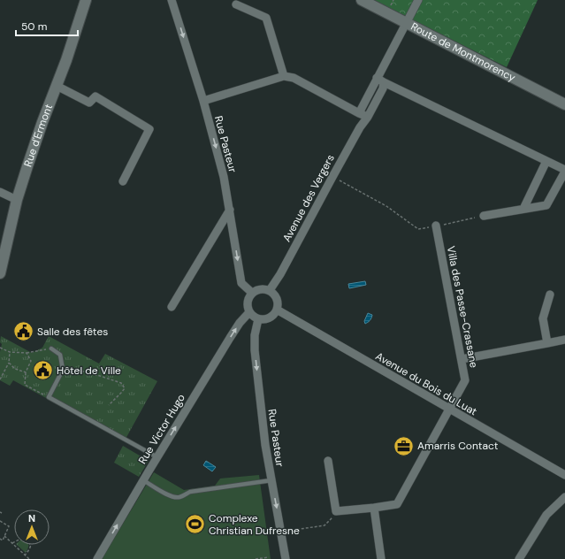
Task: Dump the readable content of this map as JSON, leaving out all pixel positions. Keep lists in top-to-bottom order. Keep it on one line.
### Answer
{"streets":{"street":["Route de Montmorency","Rue d'Ermont","Rue Pasteur","Avenue des Vergers","Villa des Passe-Crassane","Avenue du Bois du Luat","Rue Victor Hugo"]},"crossings":[["Route de Montmorency","Avenue des Vergers"],["Rue Pasteur","Avenue des Vergers"],["Rue Pasteur","Avenue du Bois du Luat"],["Rue Pasteur","Rue Victor Hugo"],["Avenue des Vergers","Avenue du Bois du Luat"],["Avenue des Vergers","Rue Victor Hugo"],["Villa des Passe-Crassane","Avenue du Bois du Luat"],["Avenue du Bois du Luat","Rue Victor Hugo"]],"one_way":["Rue Pasteur","Rue Victor Hugo"],"places":{"public building":["Salle des fêtes","Hôtel de Ville"],"office":["Amarris Contact"],"sports":["Complexe Christian Dufresne"]},"scale_bar":"50 m","north":"top"}
